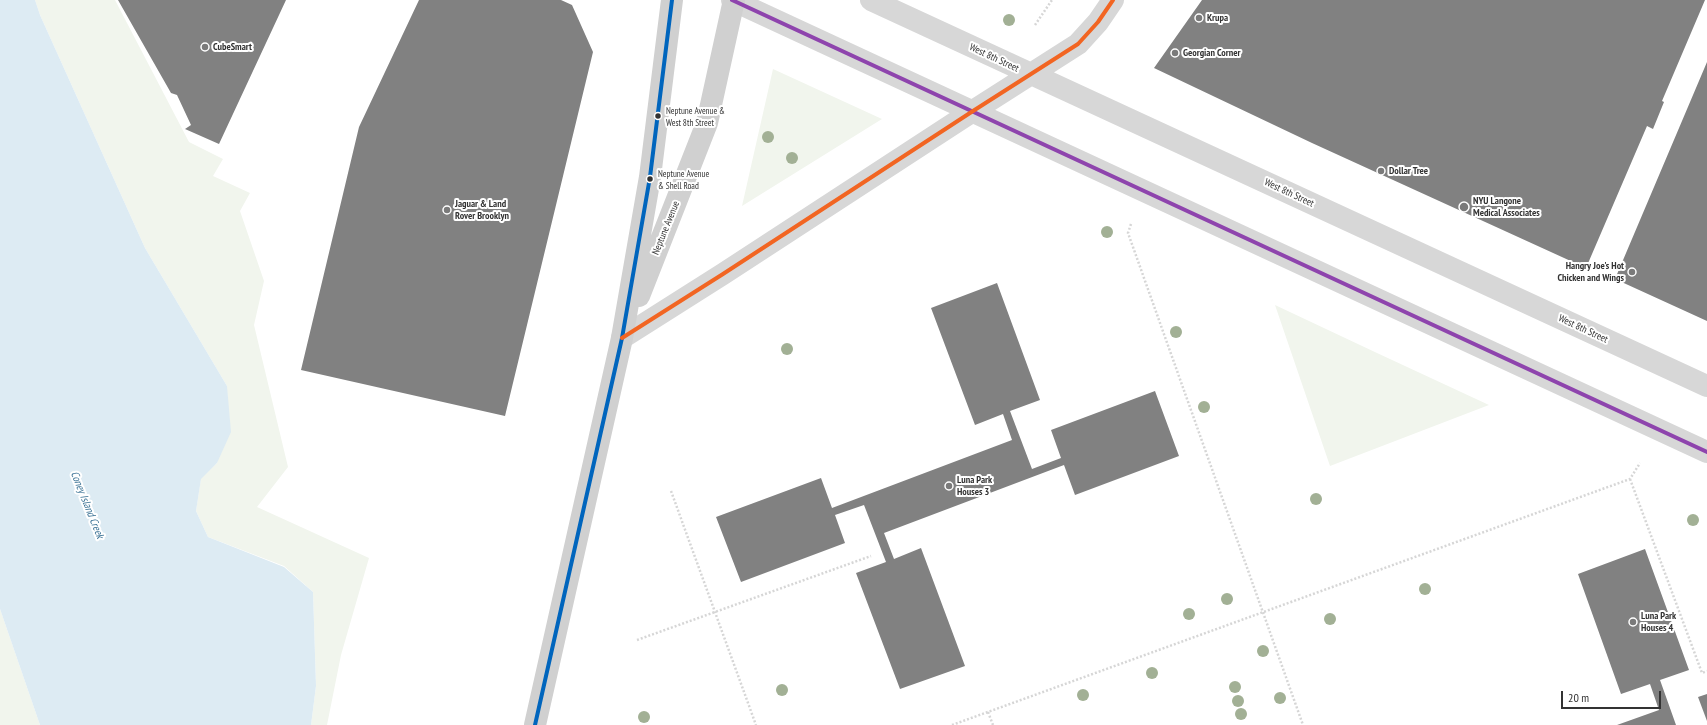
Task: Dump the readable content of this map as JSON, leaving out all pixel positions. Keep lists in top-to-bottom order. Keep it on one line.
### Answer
{"streets":{"main road":["Neptune Avenue"],"street":["West 8th Street"]},"water":["Coney Island Creek"],"places":["Krupa","CubeSmart","Georgian Corner","Neptune Avenue & West 8th Street","Dollar Tree","Neptune Avenue & Shell Road","NYU Langone Medical Associates","Jaguar & Land Rover Brooklyn","Hangry Joe's Hot Chicken and Wings","Luna Park Houses 3","Luna Park Houses 4"],"scale_bar":"20 m"}
